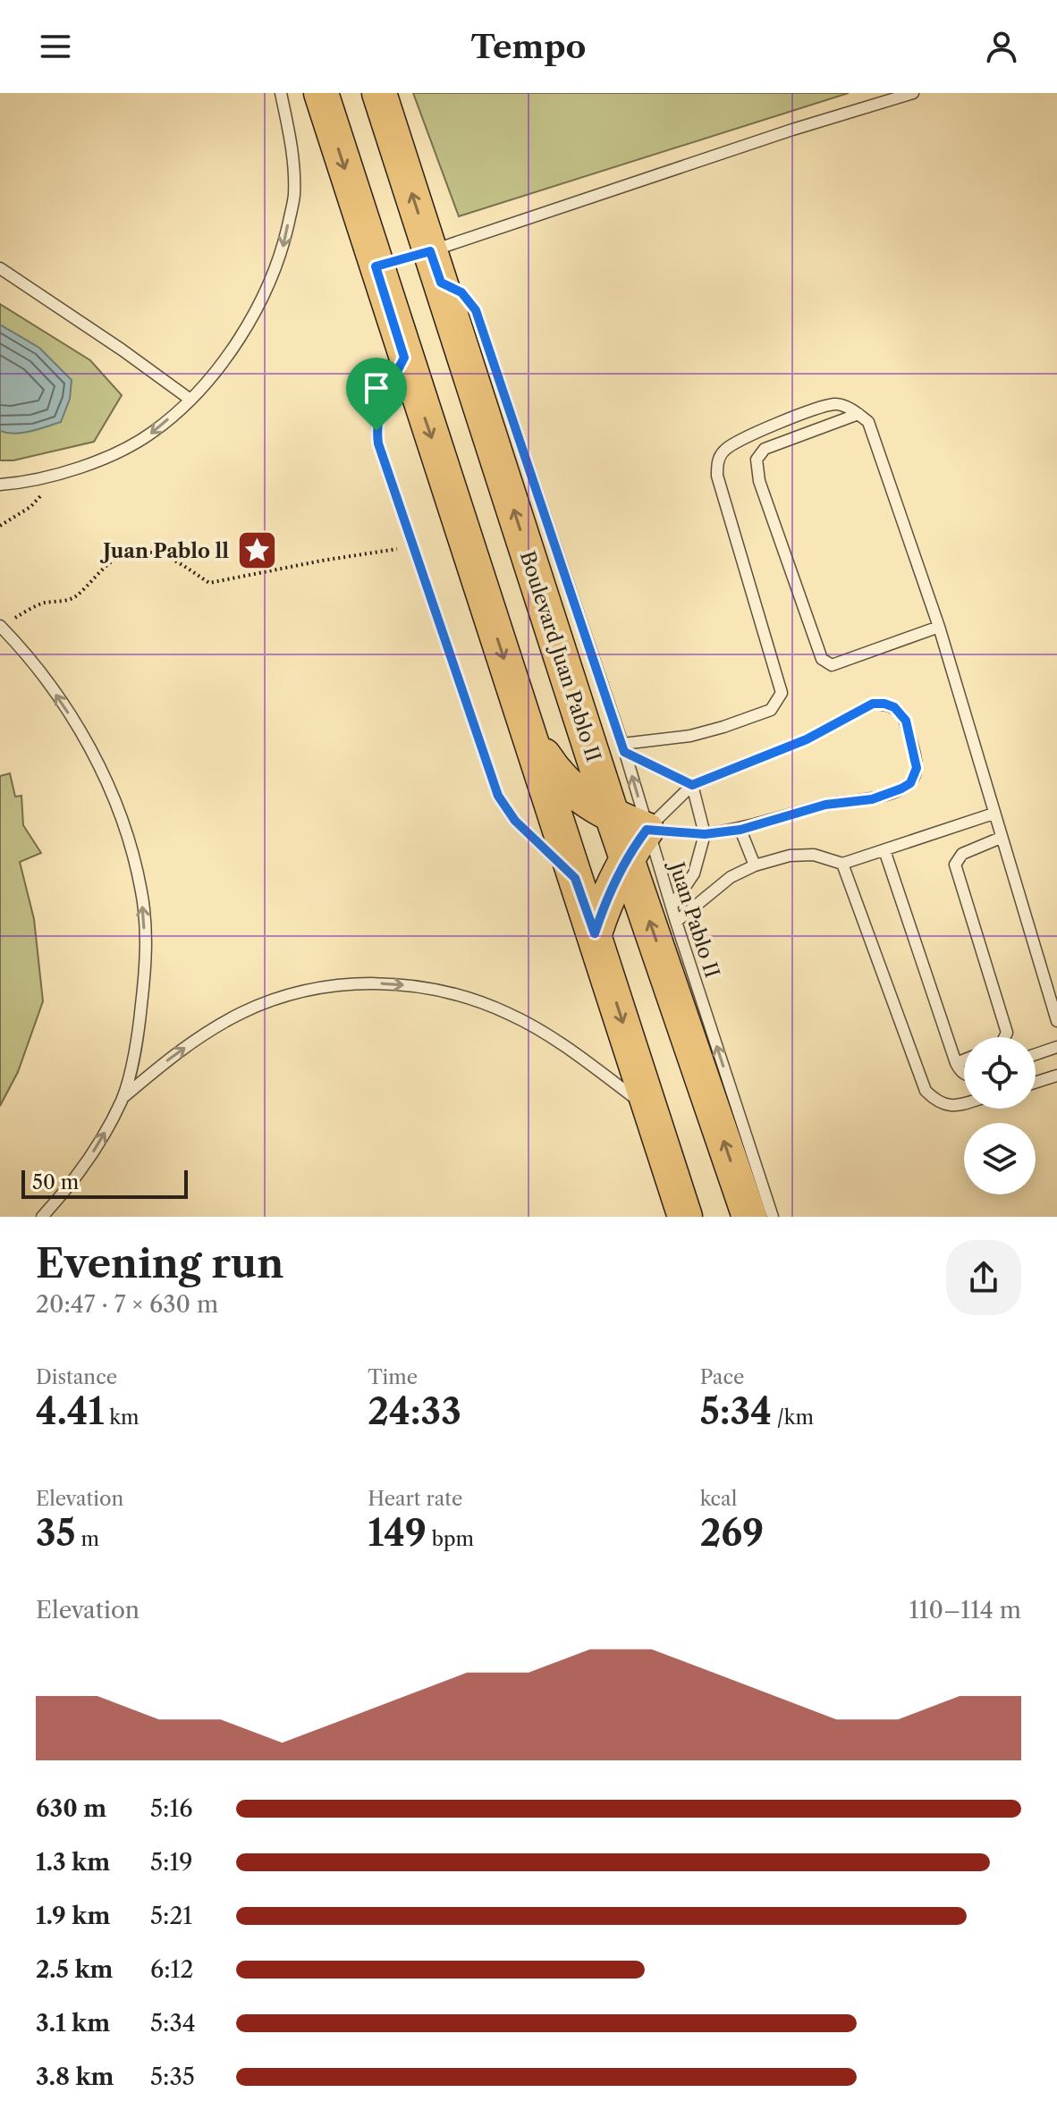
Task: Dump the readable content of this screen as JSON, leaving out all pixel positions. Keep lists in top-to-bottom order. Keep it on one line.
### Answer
{"streets":{"main road":["Boulevard Juan Pablo II"],"lane":["Juan Pablo II"]},"crossings":[["Boulevard Juan Pablo II","Juan Pablo II"]],"one_way":["Juan Pablo II"],"places":{"place":["Juan Pablo ll"]},"scale_bar":"50 m","page":{"header":"Tempo","scale":"50 m","heading":["Evening run","20:47 · 7 × 630 m"],"stats":[["Distance","4.41 km"],["Time","24:33"],["Pace","5:34 /km"],["Elevation","35 m"],["Heart rate","149 bpm"],["kcal","269"]],"chart":["Elevation","110–114 m"],"list":[{"name":"630 m","note":"5:16"},{"name":"1.3 km","note":"5:19"},{"name":"1.9 km","note":"5:21"},{"name":"2.5 km","note":"6:12"},{"name":"3.1 km","note":"5:34"},{"name":"3.8 km","note":"5:35"}]}}
